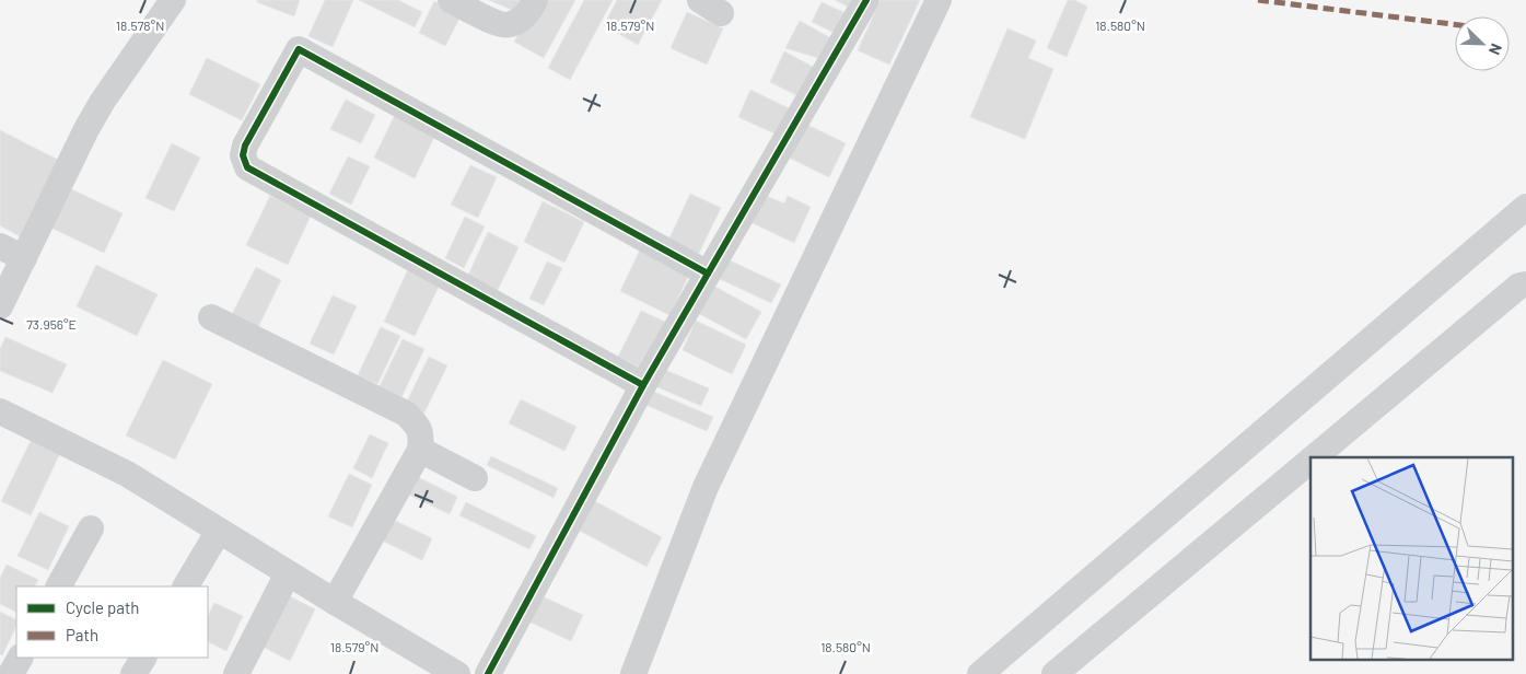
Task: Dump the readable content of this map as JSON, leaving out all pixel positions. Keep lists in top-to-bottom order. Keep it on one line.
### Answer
{"legend":["Cycle path","Path"],"north":"bottom right","coordinates":["18.578°N","18.579°N","18.580°N","73.956°E"]}
